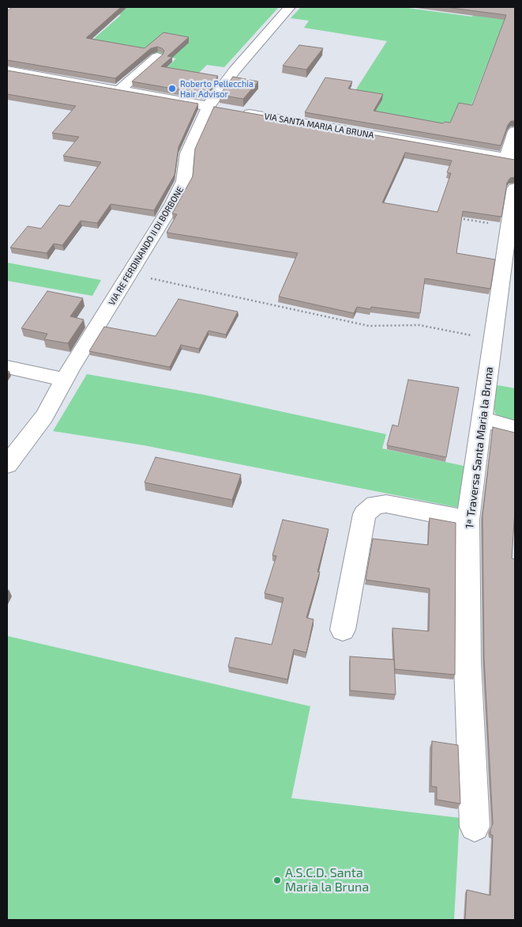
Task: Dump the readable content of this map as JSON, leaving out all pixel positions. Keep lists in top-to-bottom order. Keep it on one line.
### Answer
{"streets":{"street":["VIA SANTA MARIA LA BRUNA","VIA RE FERDINANDO II DI BORBONE","1ª Traversa Santa Maria la Bruna"]},"places":["Roberto Pellecchia Hair Advisor","A.S.C.D. Santa Maria la Bruna"]}
